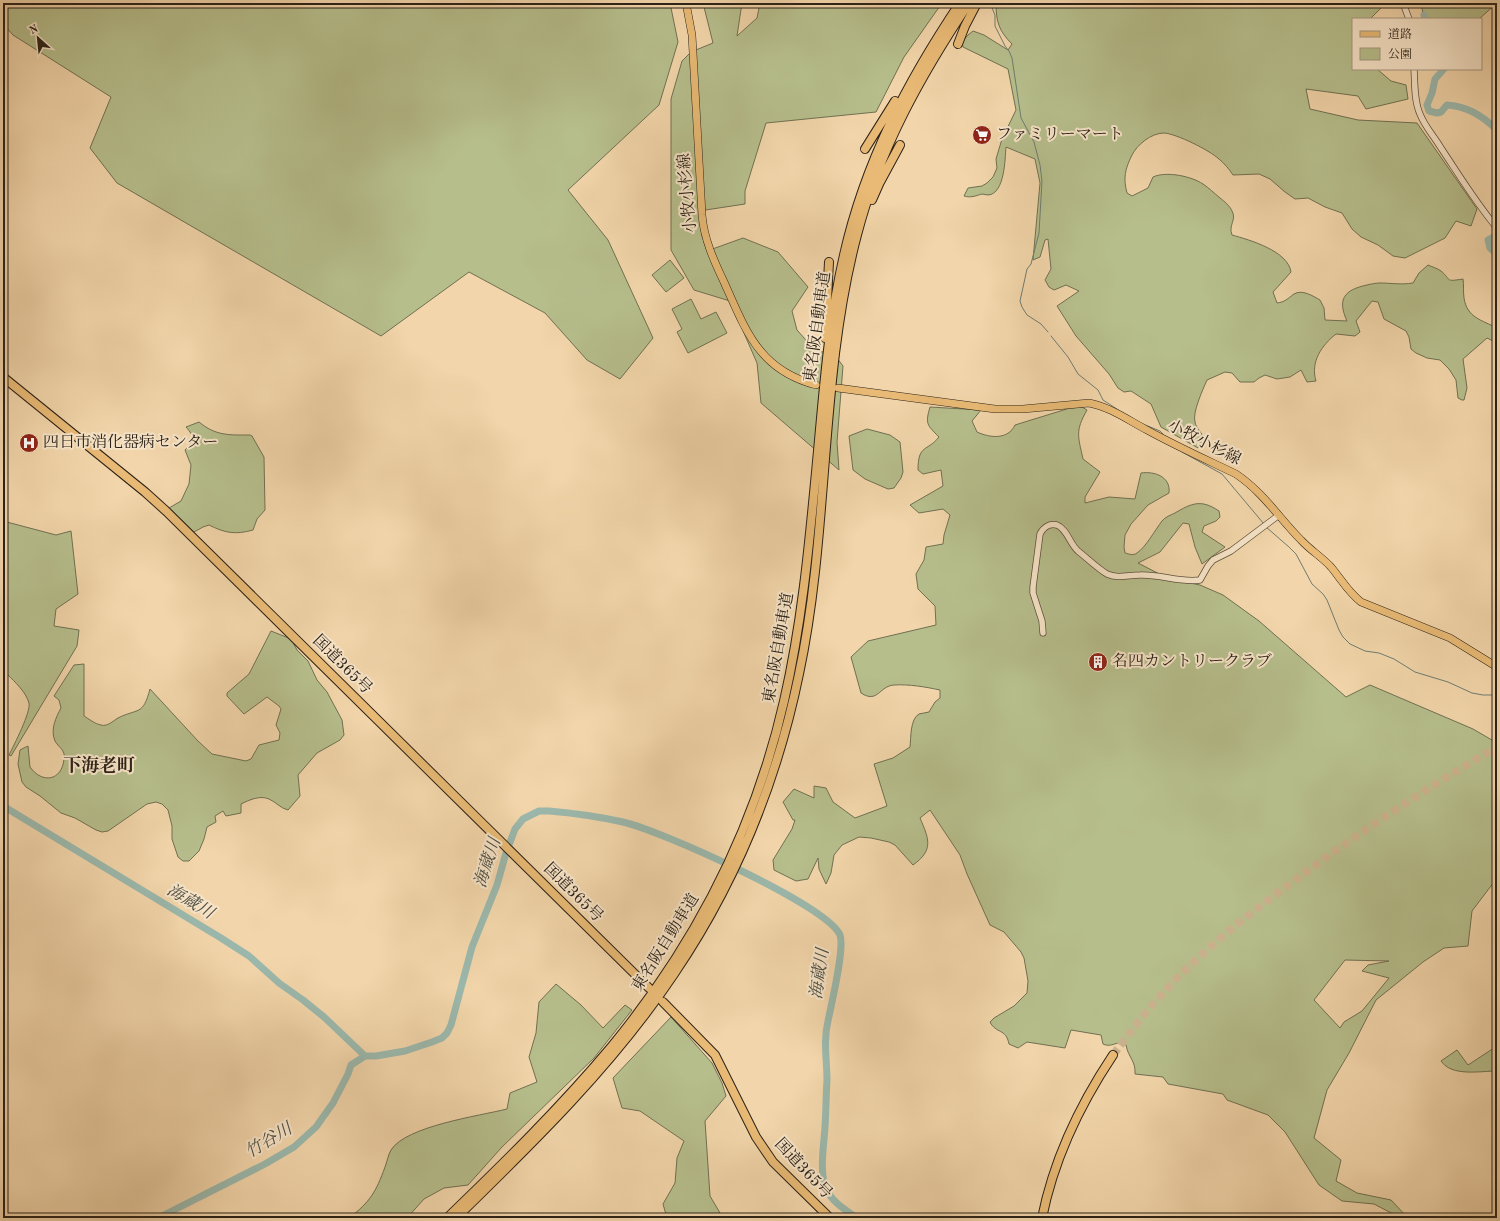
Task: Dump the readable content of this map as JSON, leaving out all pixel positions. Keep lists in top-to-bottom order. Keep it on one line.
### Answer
{"streets":{"highway":["東名阪自動車道","国道365号"],"main road":["小牧小杉線"]},"districts":["下海老町"],"water":["海蔵川","竹谷川"],"places":{"supermarket":["ファミリーマート"],"hospital":["四日市消化器病センター"],"building":["名四カントリークラブ"]},"legend":["道路","公園"],"north":"top left"}
